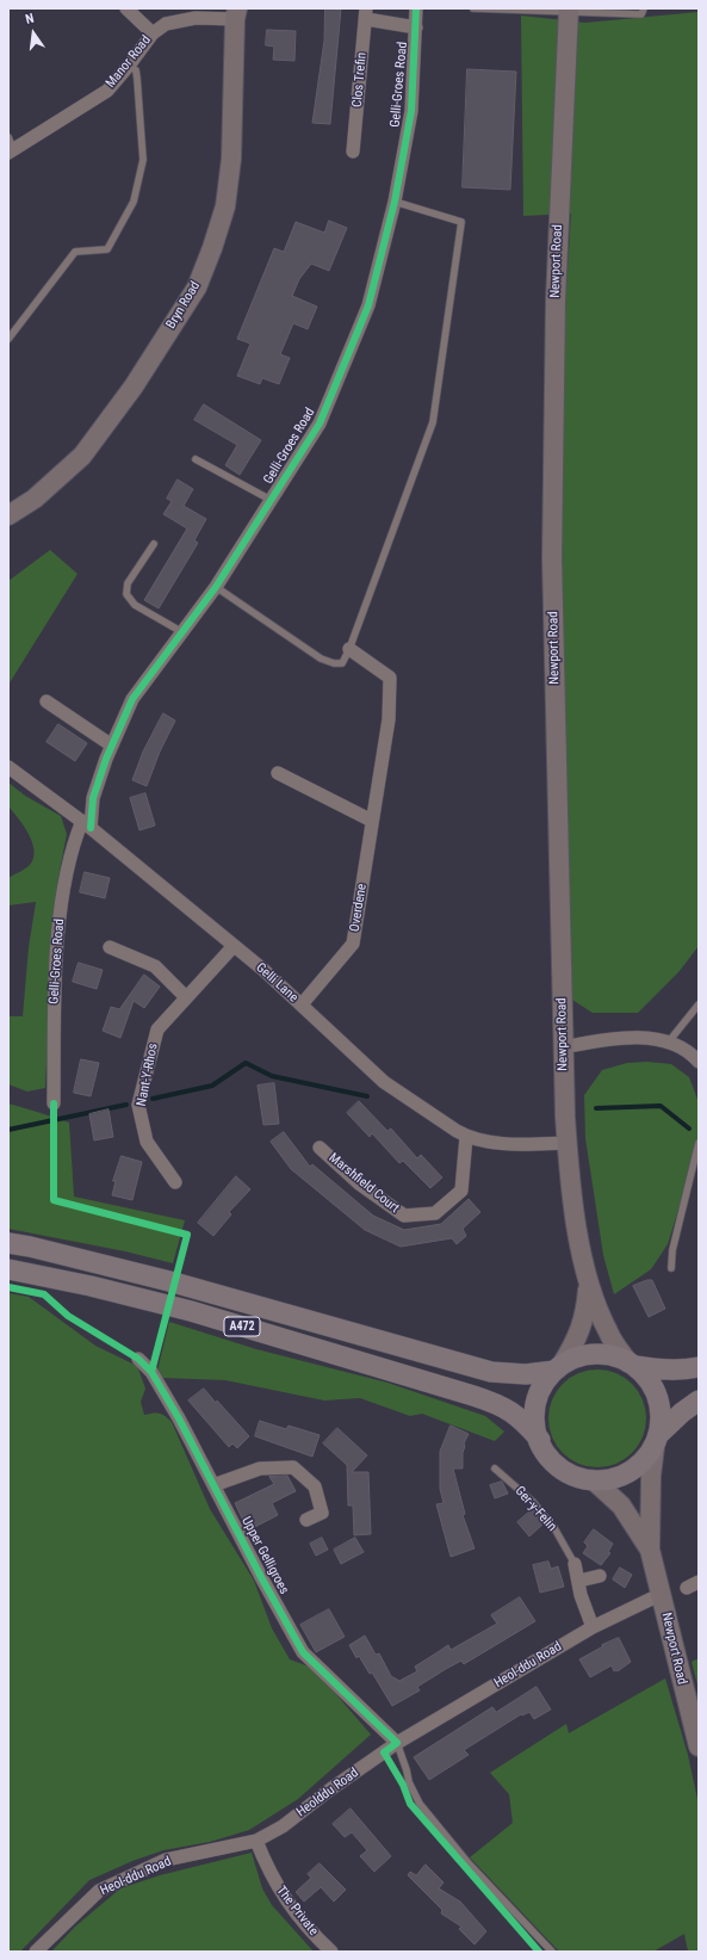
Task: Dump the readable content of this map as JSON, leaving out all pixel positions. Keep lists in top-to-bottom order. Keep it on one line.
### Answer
{"streets":{"main road":["Newport Road","Bryn Road","A472"],"street":["Manor Road","Clos Trefin","Gelli-Groes Road","Overdene","Gelli Lane","Nant-Y-Rhos","Marshfield Court","Ger-y-Felin","Upper Gelligroes","Heol-ddu Road","Heolddu Road","The Private"]},"crossings":[["Manor Road","Bryn Road"],["Gelli-Groes Road","Gelli Lane"],["Newport Road","Gelli Lane"],["Newport Road","A472"],["Newport Road","Heol-ddu Road"],["Overdene","Gelli Lane"],["Gelli Lane","Nant-Y-Rhos"],["Gelli Lane","Marshfield Court"],["Ger-y-Felin","Heol-ddu Road"],["Upper Gelligroes","Heol-ddu Road"],["Upper Gelligroes","Heolddu Road"],["Heol-ddu Road","Heolddu Road"],["Heol-ddu Road","The Private"],["Heolddu Road","The Private"]],"north":"top"}
